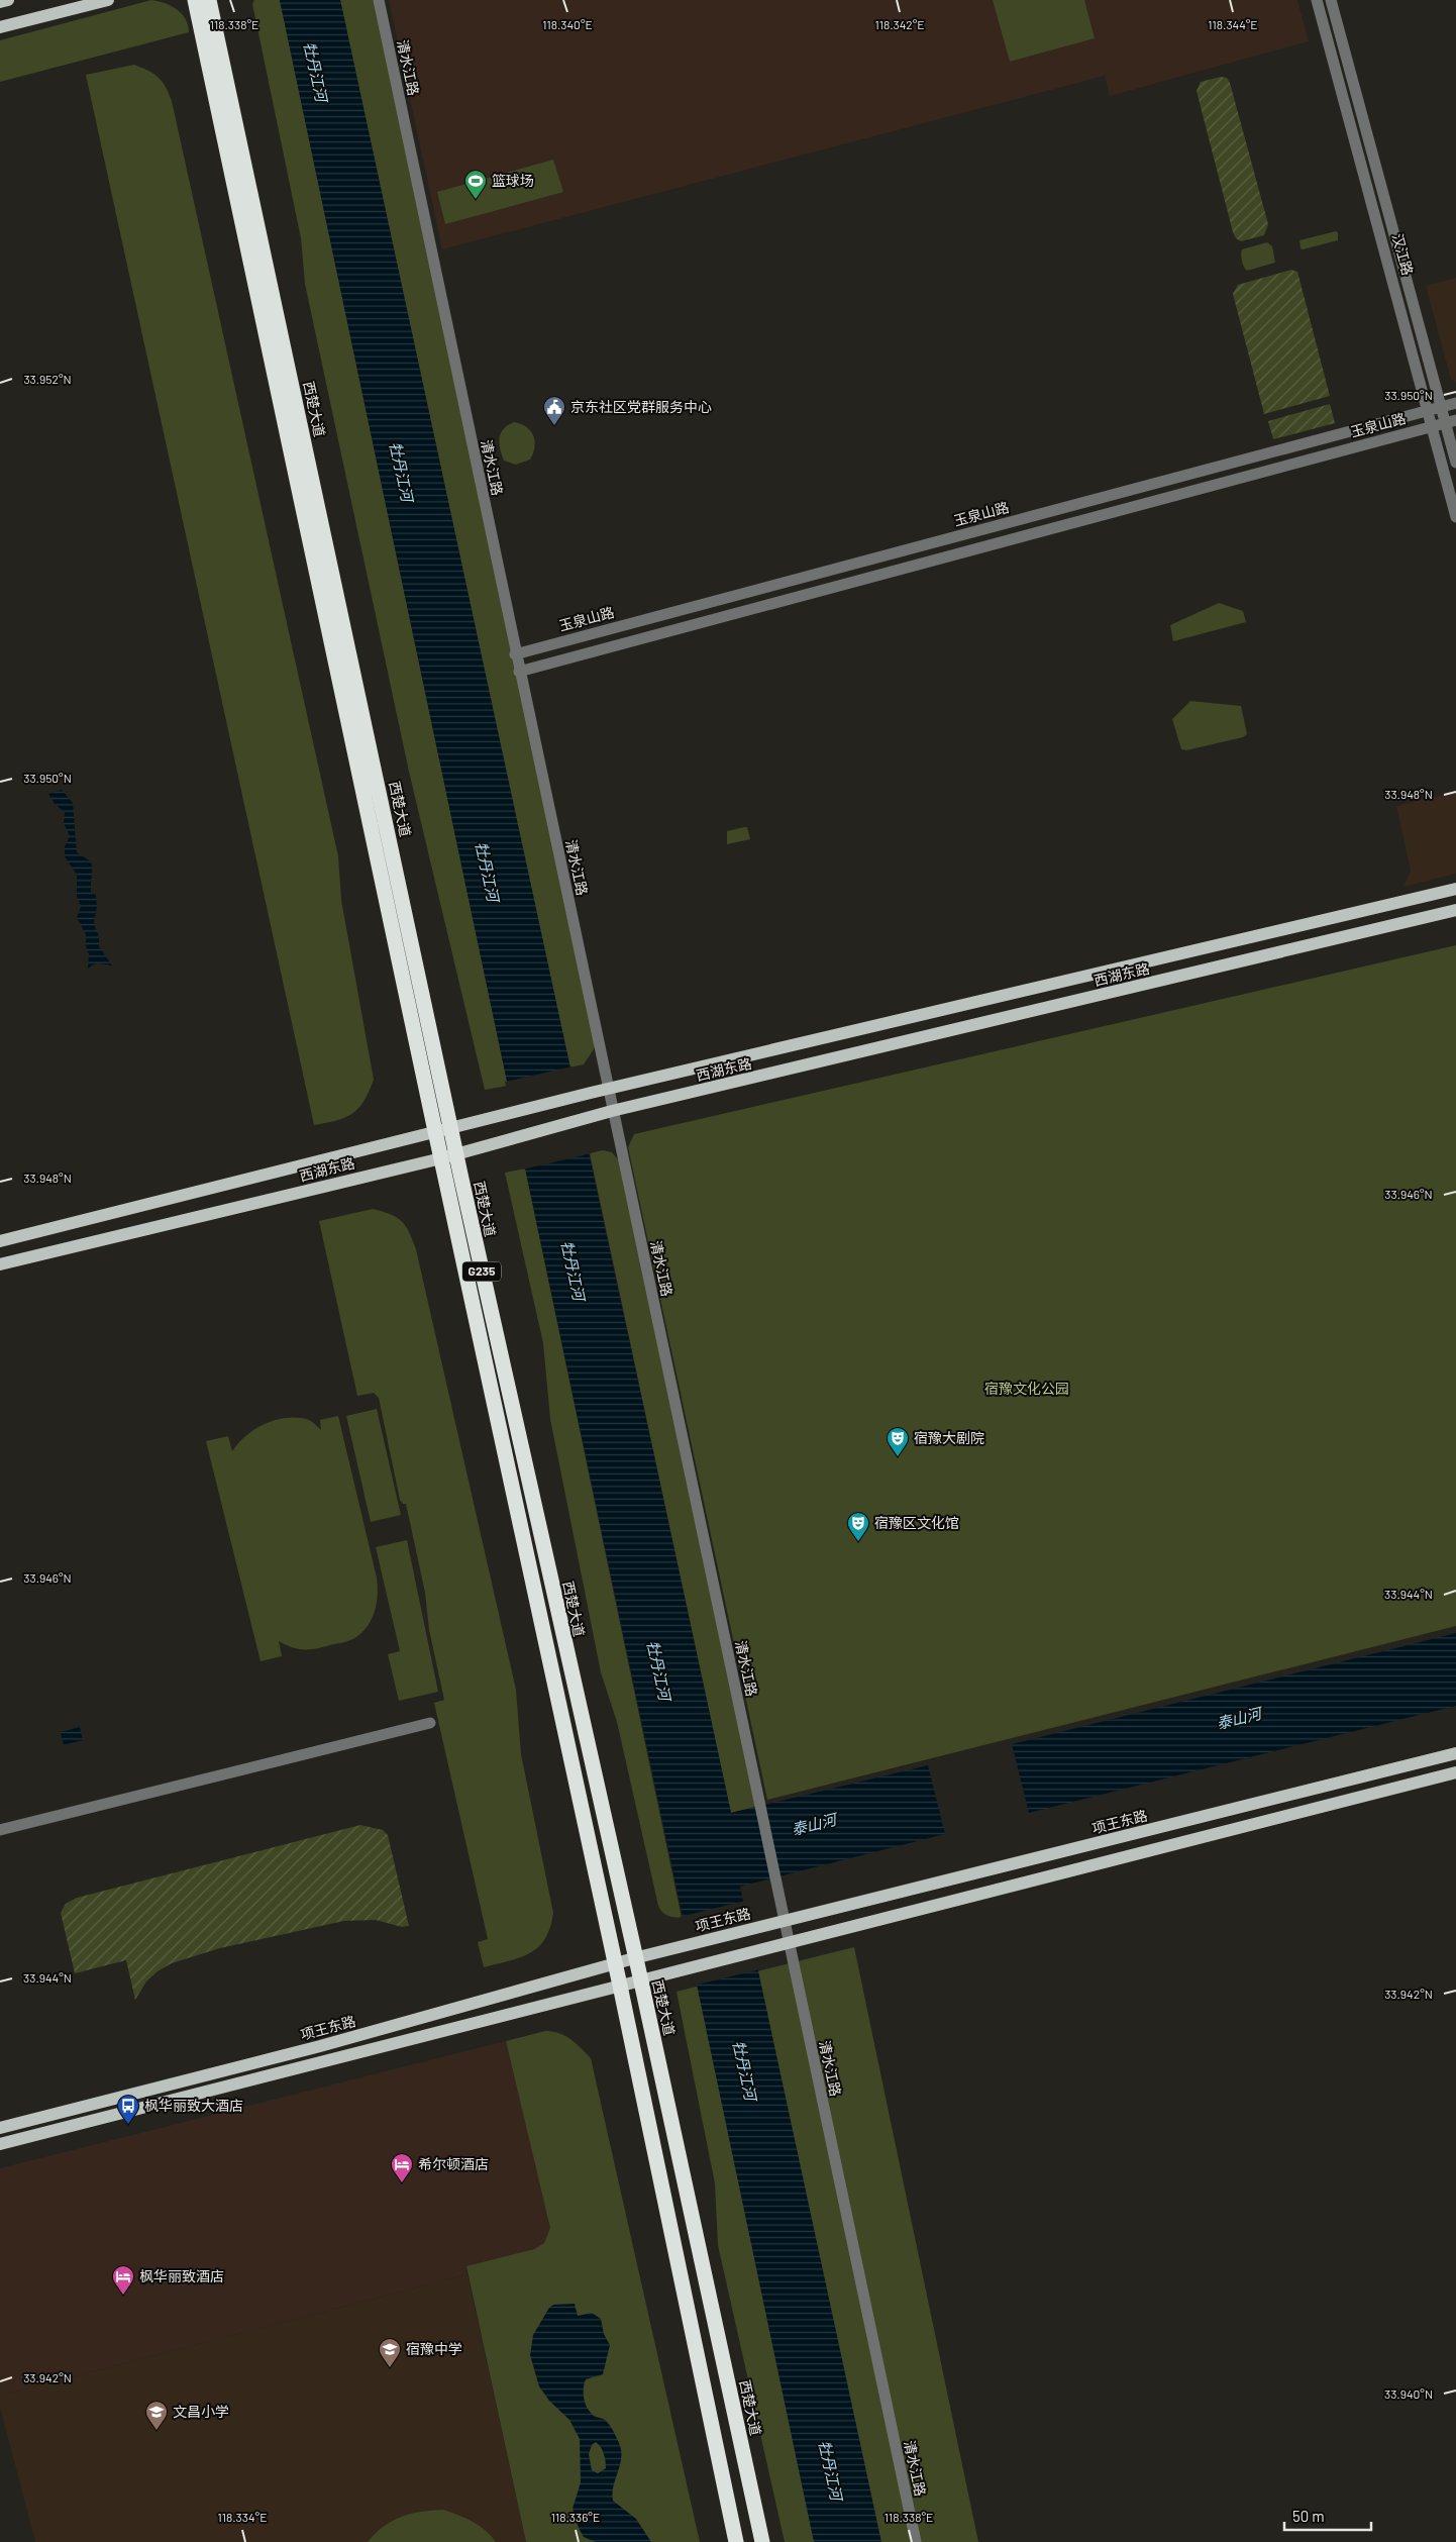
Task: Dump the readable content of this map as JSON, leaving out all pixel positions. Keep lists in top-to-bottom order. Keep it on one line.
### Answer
{"streets":{"highway":["西楚大道","G235"],"main road":["西湖东路","项王东路"],"street":["清水江路","汉江路","玉泉山路"]},"crossings":[["清水江路","玉泉山路"],["清水江路","西湖东路"],["清水江路","项王东路"],["汉江路","玉泉山路"],["西楚大道","西湖东路"],["西楚大道","项王东路"],["西湖东路","G235"],["G235","项王东路"]],"water":["牡丹江河","泰山河"],"parks":["宿豫文化公园"],"places":{"sports":["篮球场"],"public building":["京东社区党群服务中心"],"theatre":["宿豫大剧院","宿豫区文化馆"],"bus stop":["枫华丽致大酒店"],"hotel":["希尔顿酒店","枫华丽致酒店"],"school or university":["宿豫中学","文昌小学"]},"scale_bar":"50 m","coordinates":["118.338°E","118.340°E","118.342°E","118.344°E","33.952°N","33.950°N","33.948°N","33.946°N","33.944°N","33.942°N","33.940°N","118.334°E","118.336°E"]}
